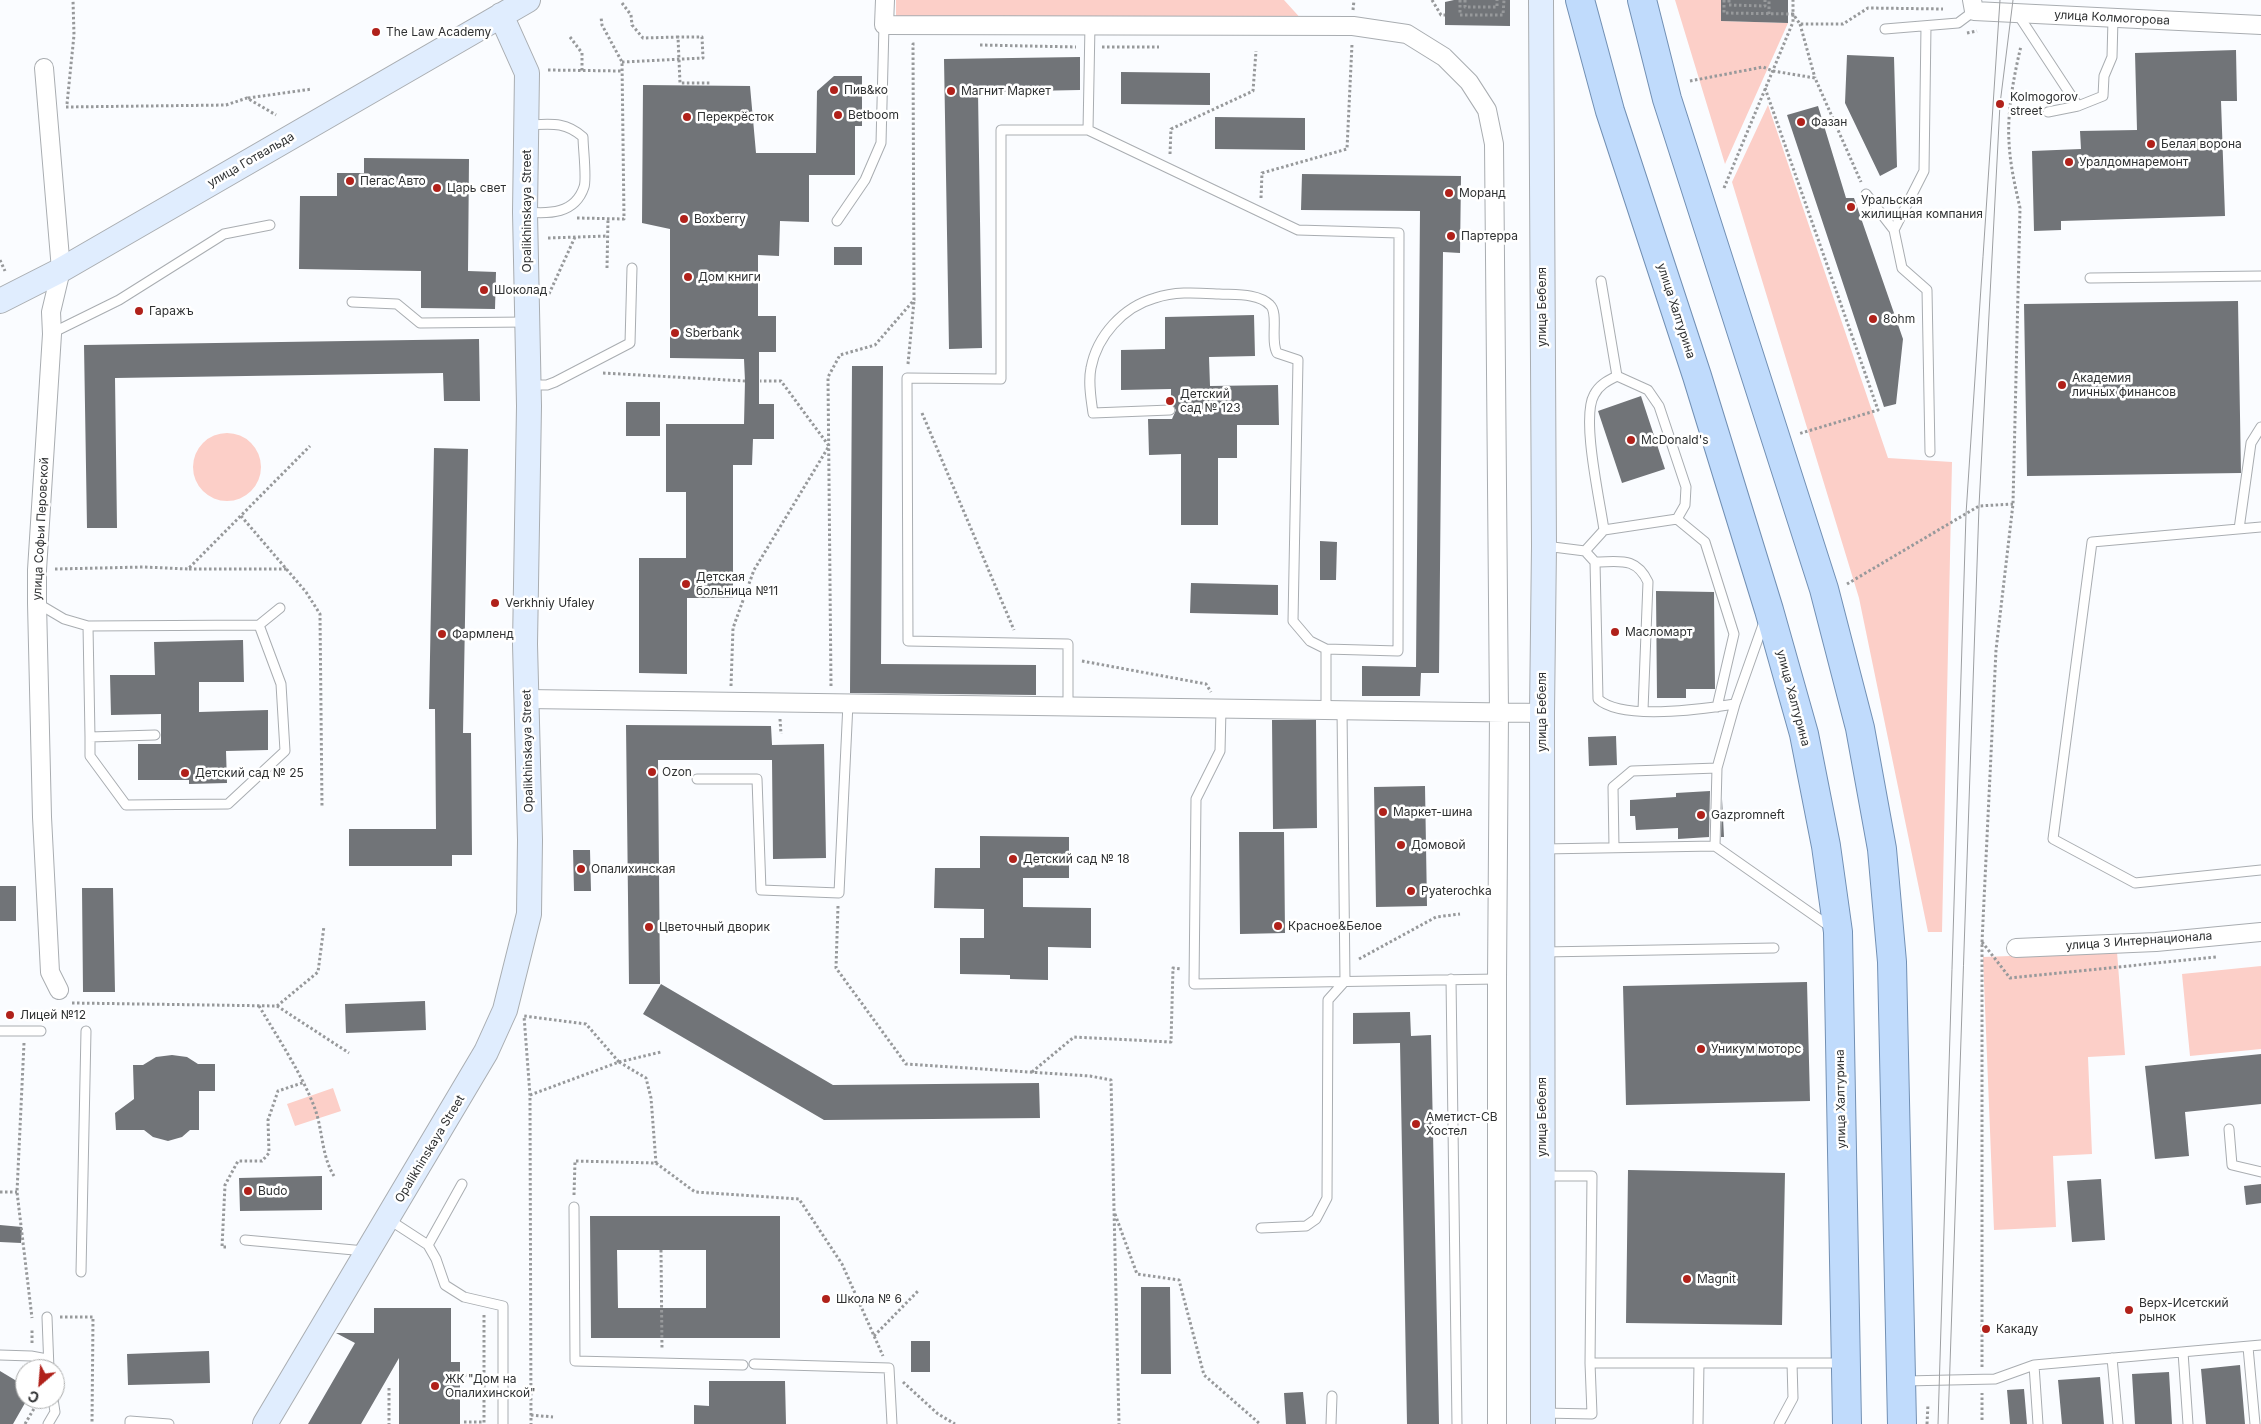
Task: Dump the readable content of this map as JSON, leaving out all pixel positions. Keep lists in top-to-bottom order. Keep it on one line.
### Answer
{"streets":{"main road":["улица Готвальда","Opalikhinskaya Street","улица Бебеля","улица Халтурина"],"street":["улица Колмогорова","улица Софьи Перовской","улица 3 Интернационала"]},"crossings":[["улица Готвальда","Opalikhinskaya Street"],["улица Готвальда","улица Софьи Перовской"]],"places":["The Law Academy","Пив&ко","Магнит Маркет","Kolmogorov street","Betboom","Перекрёсток","Фазан","Белая ворона","Уралдомнаремонт","Пегас Авто","Царь свет","Моранд","Уральская жилищная компания","Boxberry","Партерра","Дом книги","Шоколад","Гаражъ","8ohm","Sberbank","Академия личных финансов","Детский сад № 123","McDonald's","Детская больница №11","Verkhniy Ufaley","Масломарт","Фармленд","Ozon","Детский сад № 25","Маркет-шина","Gazpromneft","Домовой","Детский сад № 18","Опалихинская","Pyaterochka","Красное&Белое","Цветочный дворик","Лицей №12","Уникум моторс","Аметист-СВ Хостел","Budo","Magnit","Школа № 6","Верх-Исетский рынок","Какаду","ЖК \"Дом на Опалихинской\""],"north":"bottom left"}
